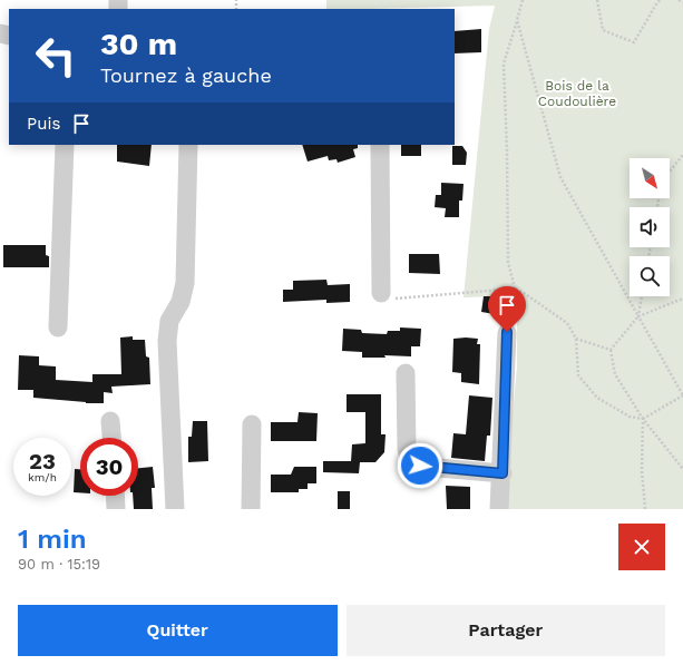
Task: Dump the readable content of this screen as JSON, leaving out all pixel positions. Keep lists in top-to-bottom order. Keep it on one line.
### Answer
{"parks":["Bois de la Coudoulière"],"north":"bottom right","page":{"turn":["30 m","Tournez à gauche"],"then":"Puis","speed":"23 km/h","limit":"30","heading":["1 min","90 m · 15:19"],"buttons":["Quitter","Partager"]}}
